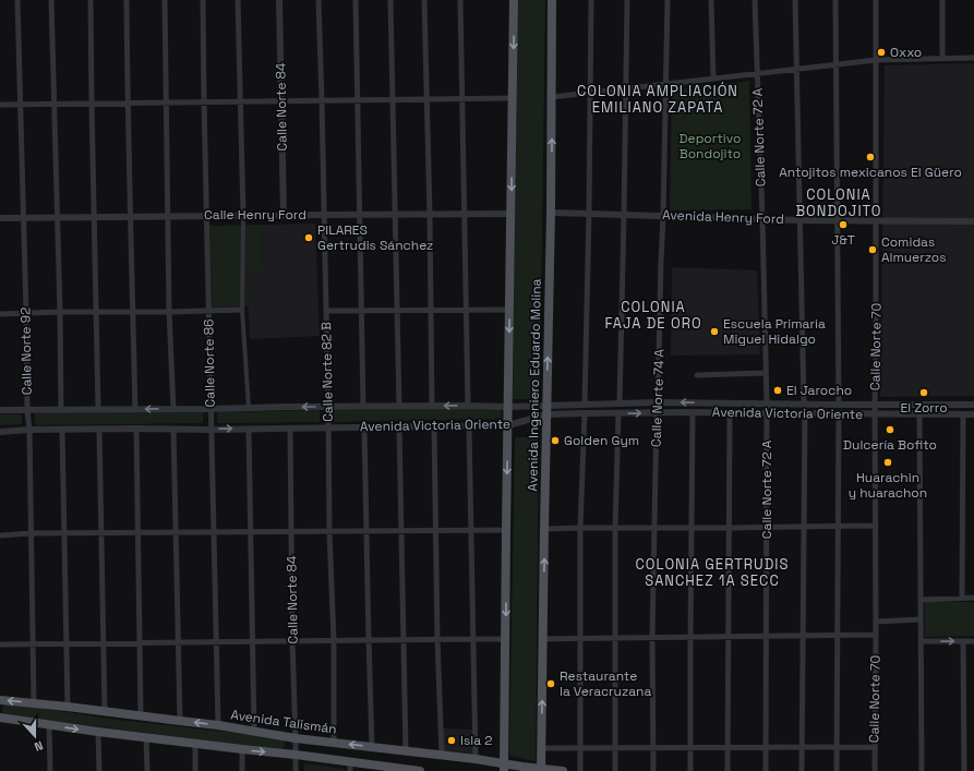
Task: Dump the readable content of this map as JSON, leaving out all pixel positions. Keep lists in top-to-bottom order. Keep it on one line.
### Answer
{"streets":{"main road":["Avenida Ingeniero Eduardo Molina","Avenida Talismán"],"street":["Calle Norte 84","Calle Norte 72 A","Calle Henry Ford","Avenida Henry Ford","Calle Norte 70","Calle Norte 92","Calle Norte 86","Calle Norte 82 B","Calle Norte 74 A","Avenida Victoria Oriente"]},"crossings":[["Calle Norte 84","Calle Henry Ford"],["Calle Norte 84","Avenida Victoria Oriente"],["Calle Norte 84","Avenida Talismán"],["Calle Norte 72 A","Avenida Henry Ford"],["Calle Norte 72 A","Avenida Victoria Oriente"],["Calle Henry Ford","Calle Norte 92"],["Calle Henry Ford","Calle Norte 86"],["Calle Henry Ford","Calle Norte 82 B"],["Calle Henry Ford","Avenida Ingeniero Eduardo Molina"],["Avenida Henry Ford","Calle Norte 70"],["Avenida Henry Ford","Avenida Ingeniero Eduardo Molina"],["Avenida Henry Ford","Calle Norte 74 A"],["Calle Norte 70","Avenida Victoria Oriente"],["Calle Norte 92","Avenida Victoria Oriente"],["Calle Norte 92","Avenida Talismán"],["Calle Norte 86","Avenida Victoria Oriente"],["Calle Norte 86","Avenida Talismán"],["Calle Norte 82 B","Avenida Victoria Oriente"],["Calle Norte 82 B","Avenida Talismán"],["Avenida Ingeniero Eduardo Molina","Avenida Victoria Oriente"],["Avenida Ingeniero Eduardo Molina","Avenida Talismán"],["Calle Norte 74 A","Avenida Victoria Oriente"]],"districts":["COLONIA AMPLIACIÓN EMILIANO ZAPATA","COLONIA BONDOJITO","COLONIA FAJA DE ORO","COLONIA GERTRUDIS SANCHEZ 1A SECC"],"parks":["Deportivo Bondojito"],"places":["Oxxo","Antojitos mexicanos El Güero","J&T","PILARES Gertrudis Sánchez","Comidas Almuerzos","Escuela Primaria Miguel Hidalgo","El Jarocho","El Zorro","Dulcería Bofito","Golden Gym","Huarachin y huarachon","Restaurante la Veracruzana","Isla 2"],"north":"bottom"}
